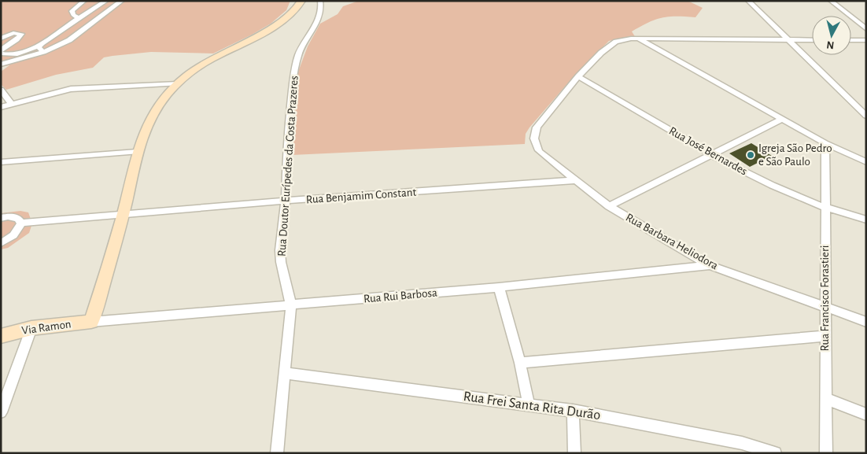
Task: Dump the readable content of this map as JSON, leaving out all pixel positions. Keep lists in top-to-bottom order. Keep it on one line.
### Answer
{"streets":{"main road":["Via Ramon"],"street":["Rua José Bernardes","Rua Doutor Eurípedes da Costa Prazeres","Rua Benjamim Constant","Rua Barbara Heliodora","Rua Rui Barbosa","Rua Francisco Forastieri","Rua Frei Santa Rita Durão"]},"crossings":[["Rua José Bernardes","Rua Barbara Heliodora"],["Rua José Bernardes","Rua Francisco Forastieri"],["Rua Doutor Eurípedes da Costa Prazeres","Rua Benjamim Constant"],["Rua Doutor Eurípedes da Costa Prazeres","Rua Rui Barbosa"],["Rua Doutor Eurípedes da Costa Prazeres","Rua Frei Santa Rita Durão"],["Rua Benjamim Constant","Rua Barbara Heliodora"],["Rua Barbara Heliodora","Rua Rui Barbosa"],["Rua Barbara Heliodora","Rua Francisco Forastieri"],["Rua Rui Barbosa","Via Ramon"]],"places":["Igreja São Pedro e São Paulo"],"north":"bottom"}
